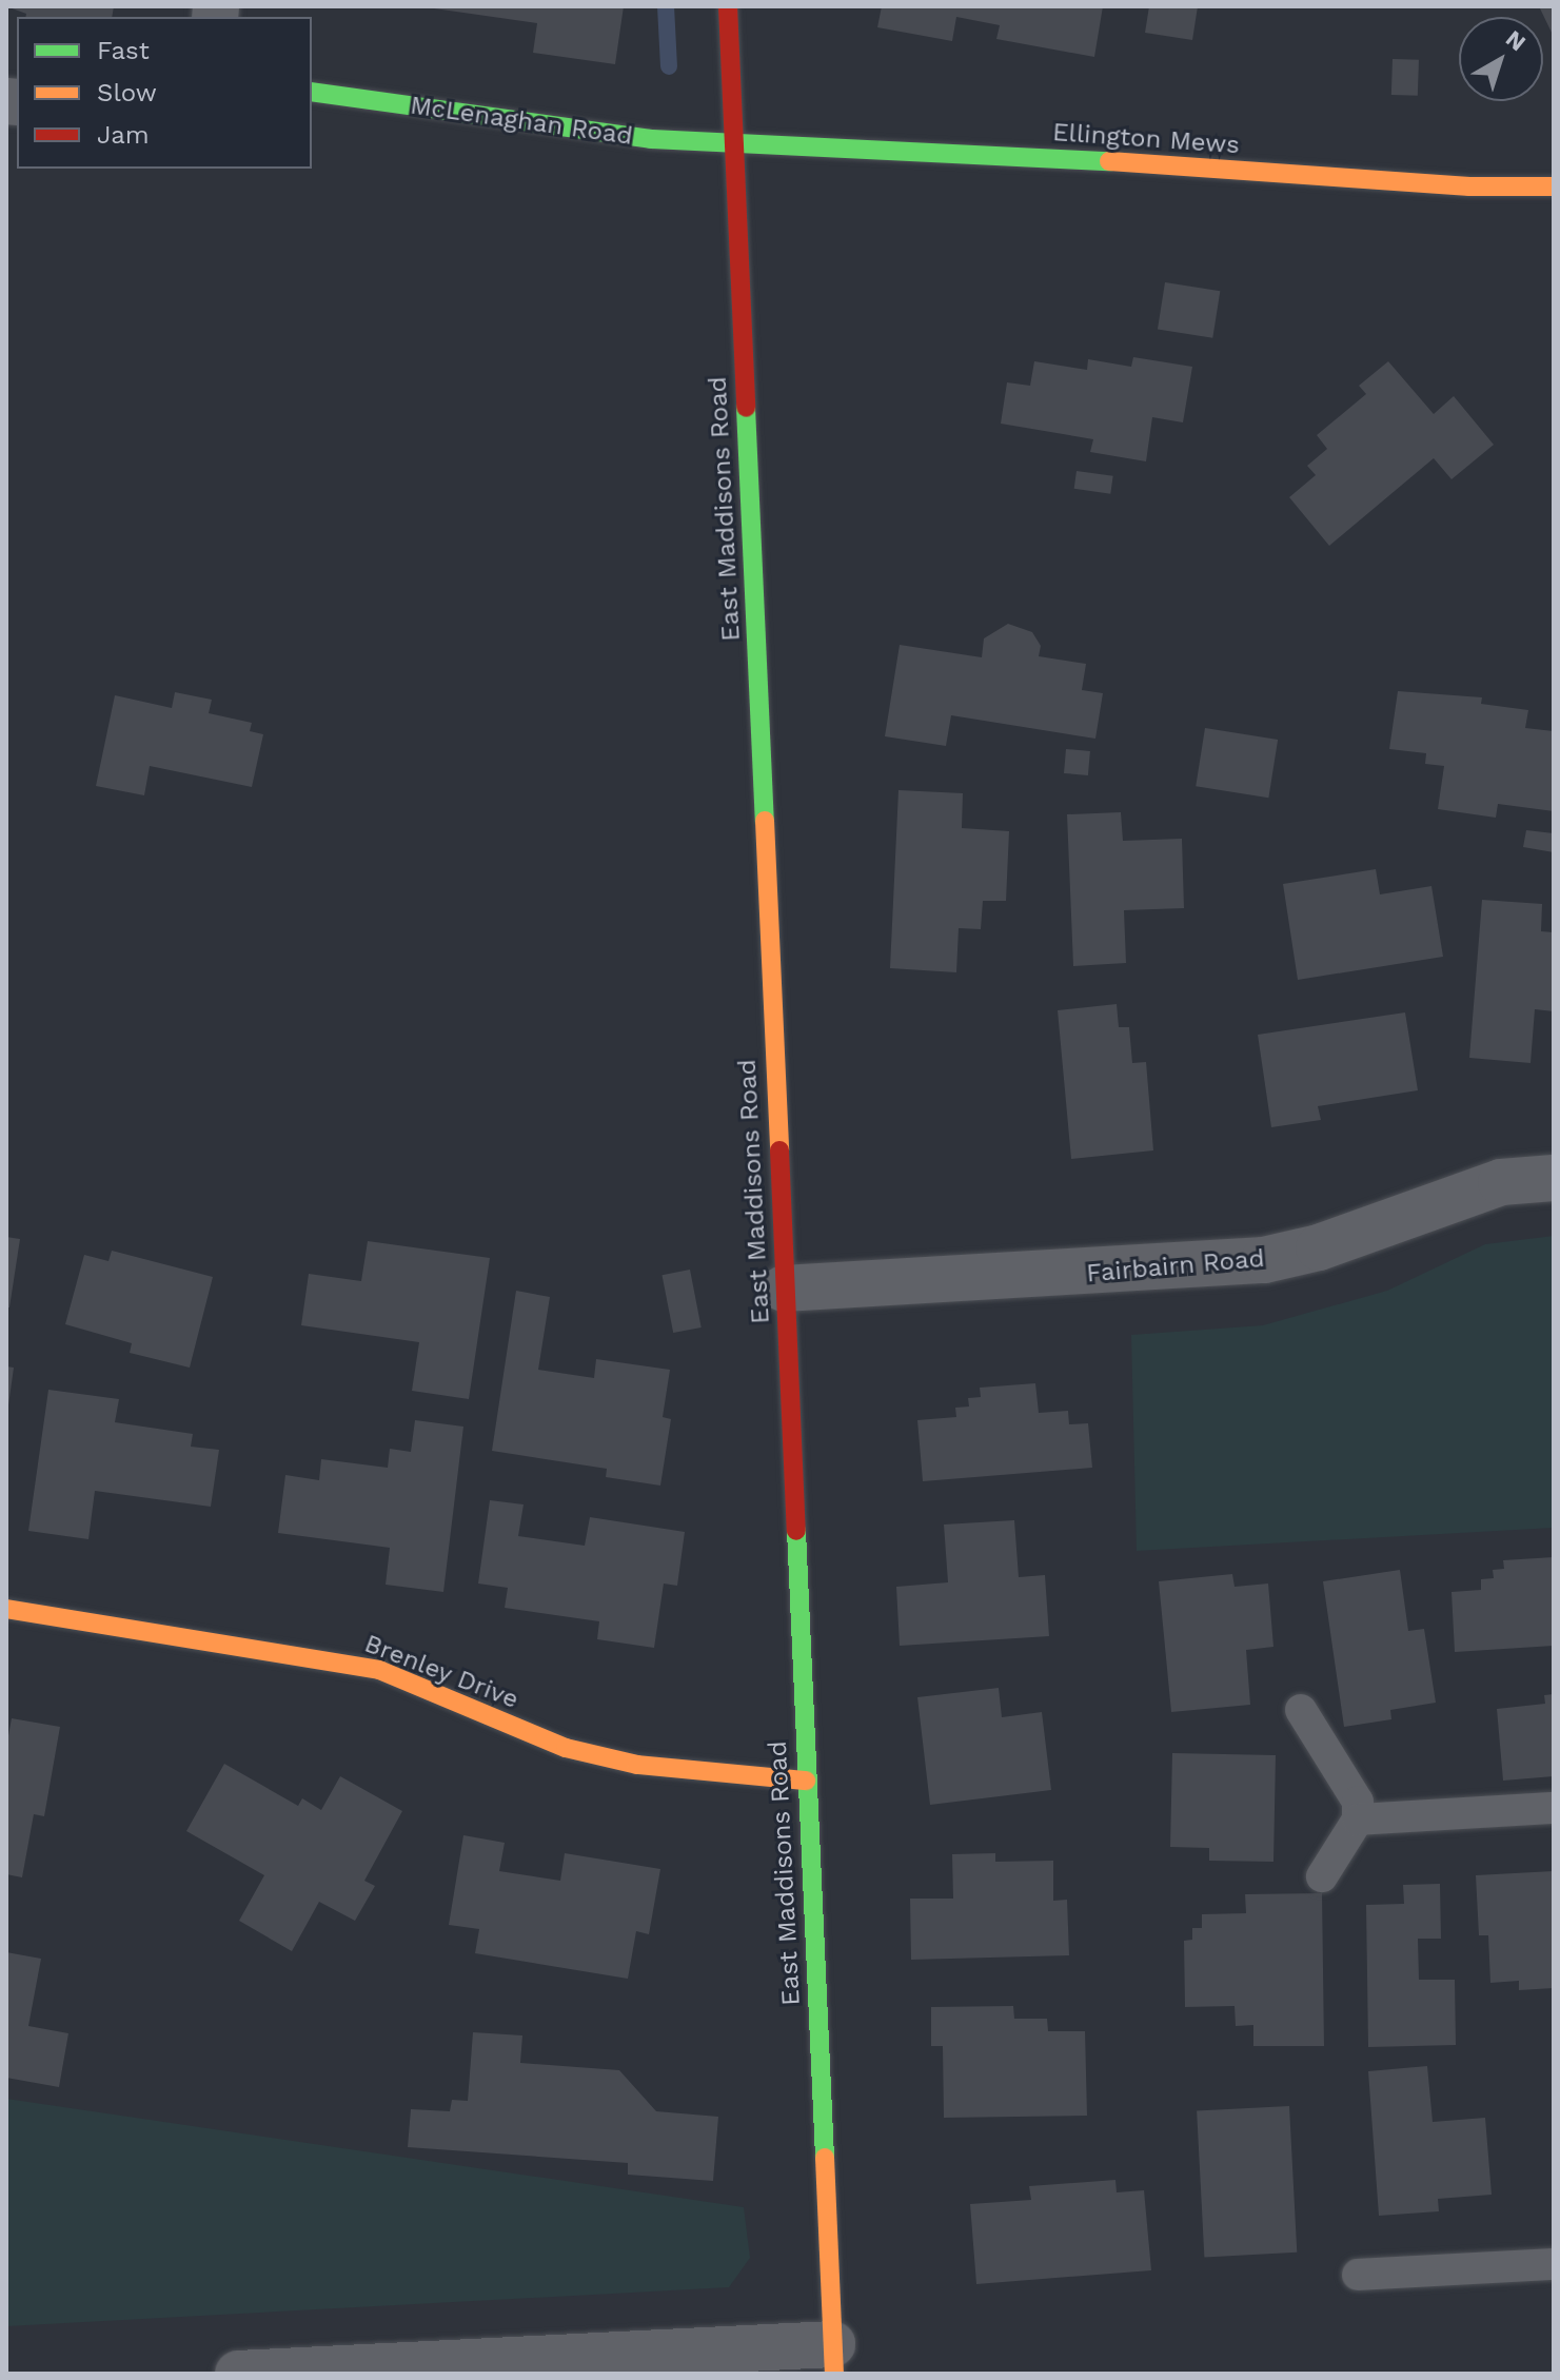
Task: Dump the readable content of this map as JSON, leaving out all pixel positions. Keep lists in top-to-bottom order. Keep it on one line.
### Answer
{"streets":{"street":["McLenaghan Road","Ellington Mews","East Maddisons Road","Fairbairn Road","Brenley Drive"]},"crossings":[["McLenaghan Road","Ellington Mews"],["McLenaghan Road","East Maddisons Road"],["Ellington Mews","East Maddisons Road"],["East Maddisons Road","Fairbairn Road"],["East Maddisons Road","Brenley Drive"]],"legend":["Fast","Slow","Jam"],"north":"top right"}
